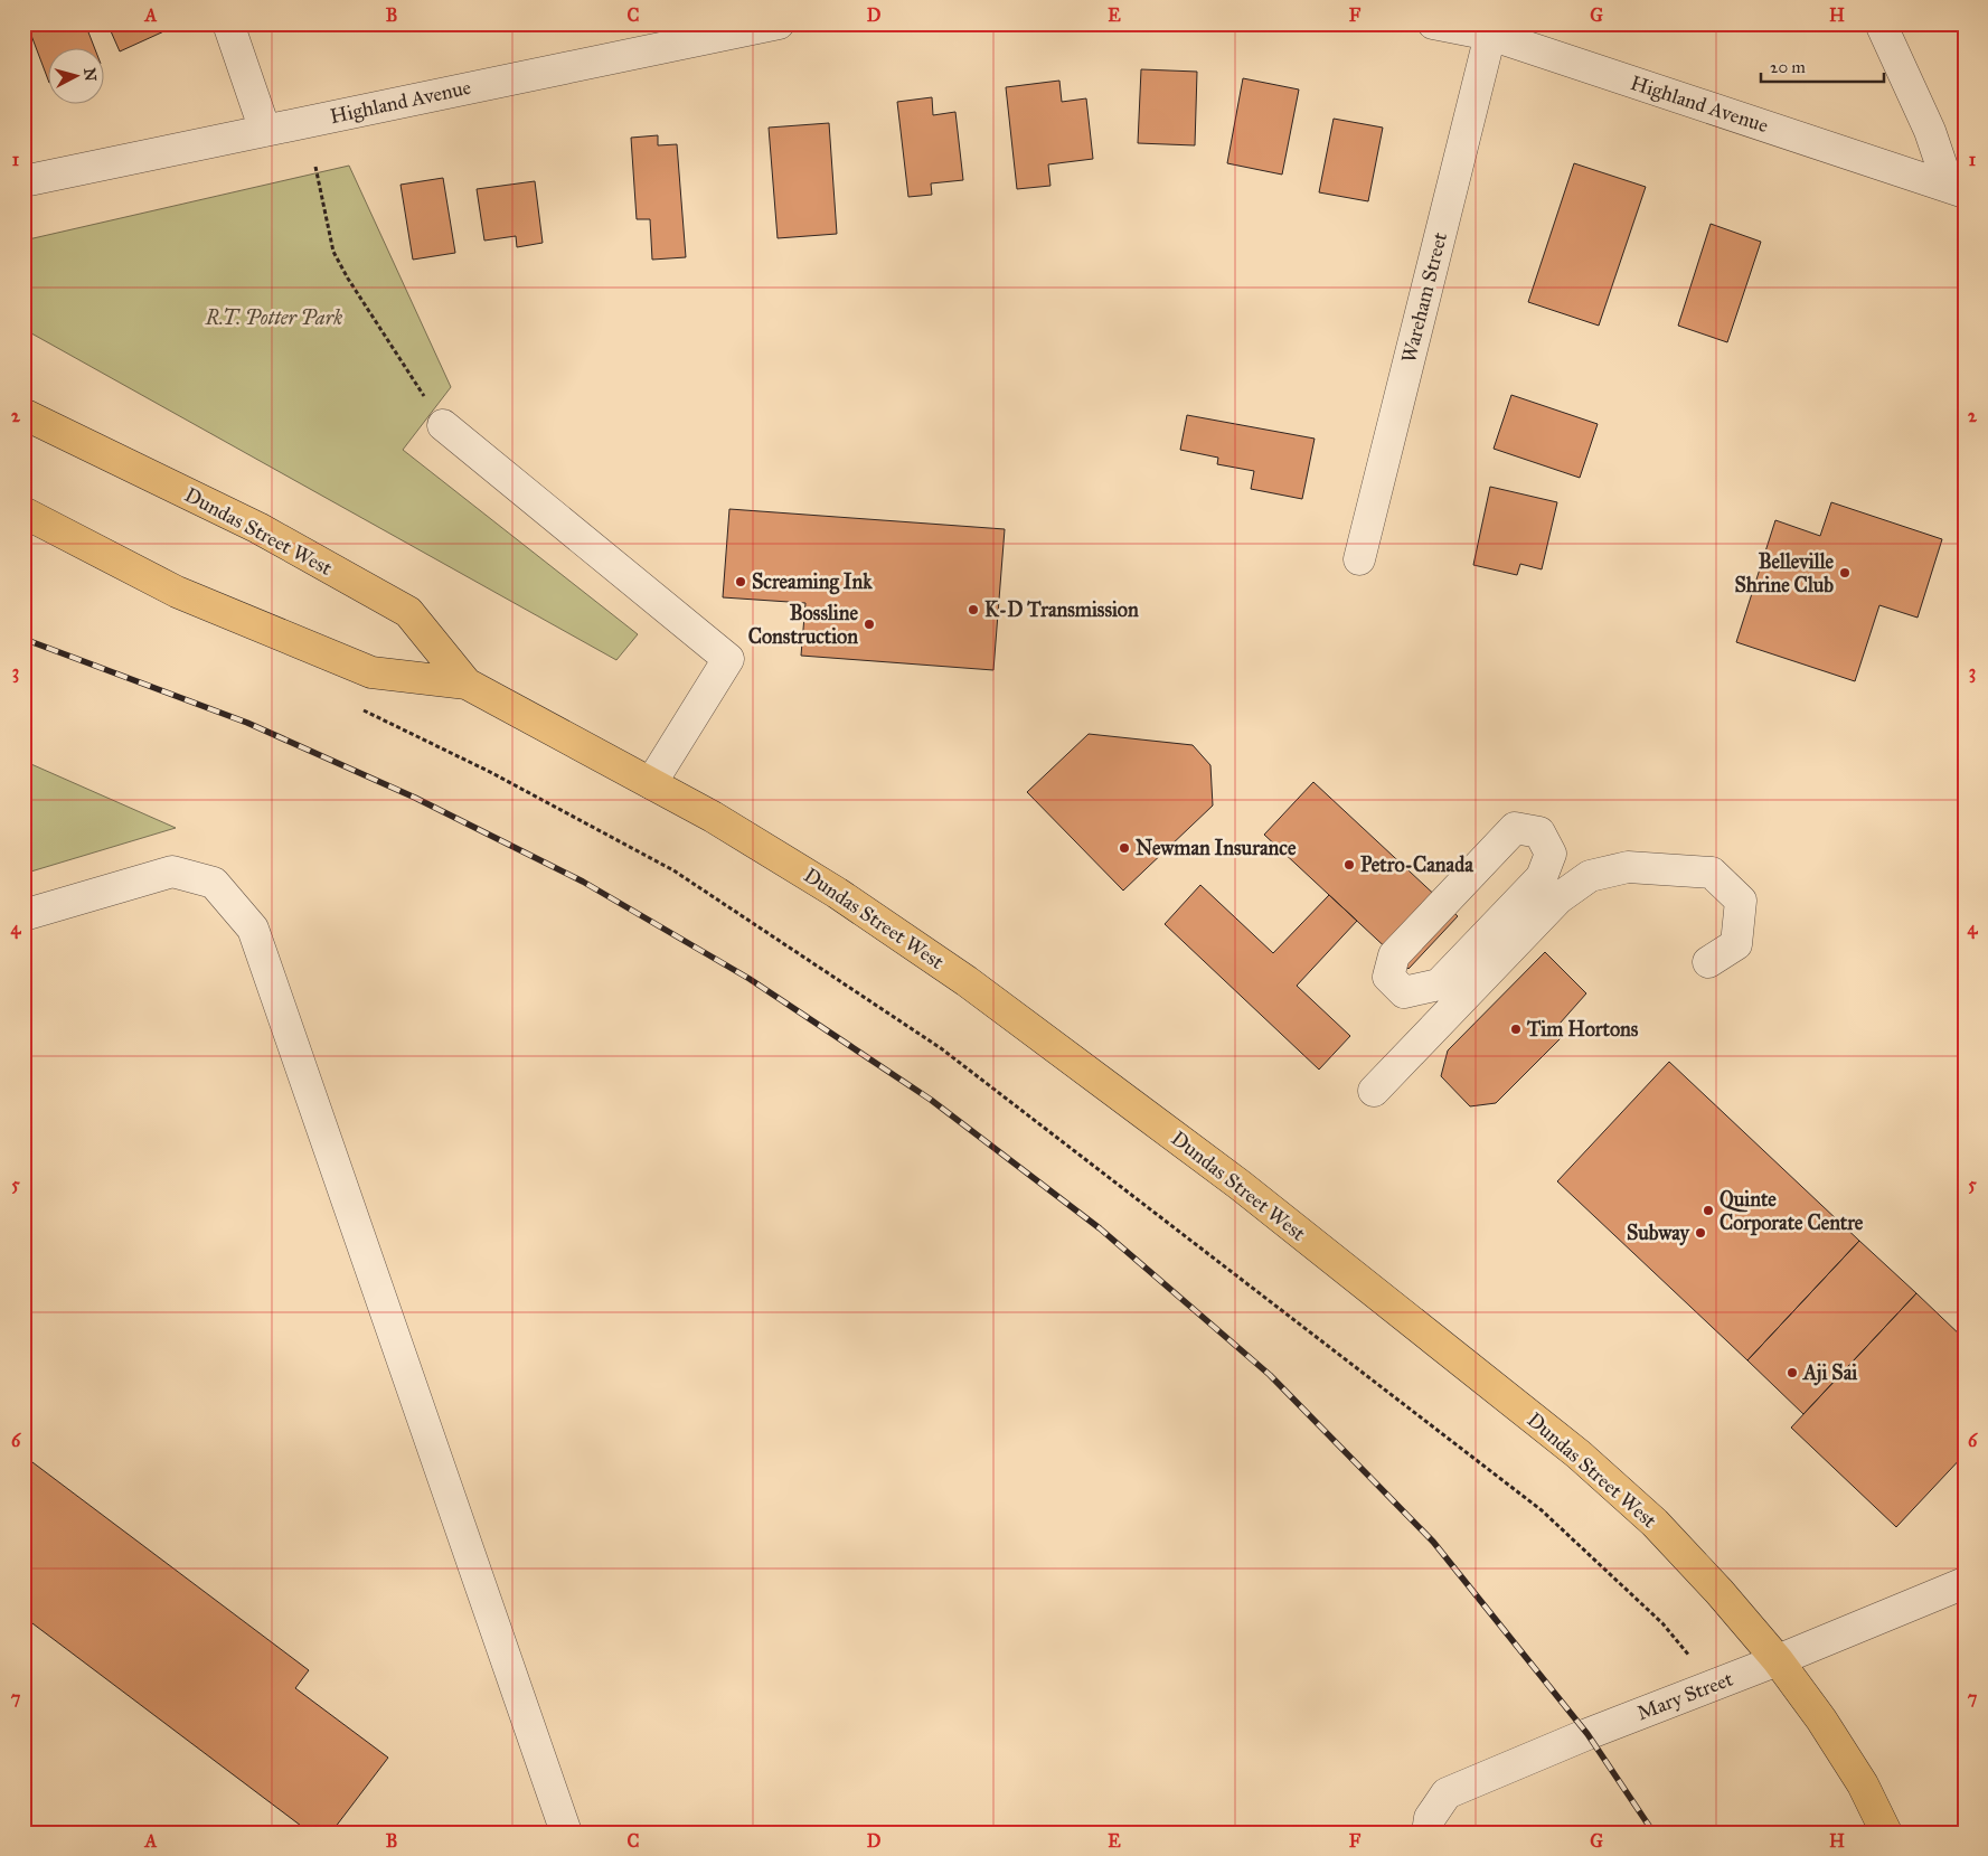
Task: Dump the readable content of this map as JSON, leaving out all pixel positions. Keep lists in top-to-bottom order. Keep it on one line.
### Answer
{"streets":{"main road":["Dundas Street West"],"street":["Highland Avenue","Wareham Street","Mary Street"]},"crossings":[["Highland Avenue","Wareham Street"],["Dundas Street West","Mary Street"]],"parks":["R.T. Potter Park"],"places":["Belleville Shrine Club","Screaming Ink","K-D Transmission","Bossline Construction","Newman Insurance","Petro-Canada","Tim Hortons","Quinte Corporate Centre","Subway","Aji Sai"],"scale_bar":"20 m","north":"right","grid":{"columns":["A","B","C","D","E","F","G","H"],"rows":["1","2","3","4","5","6","7"]}}
